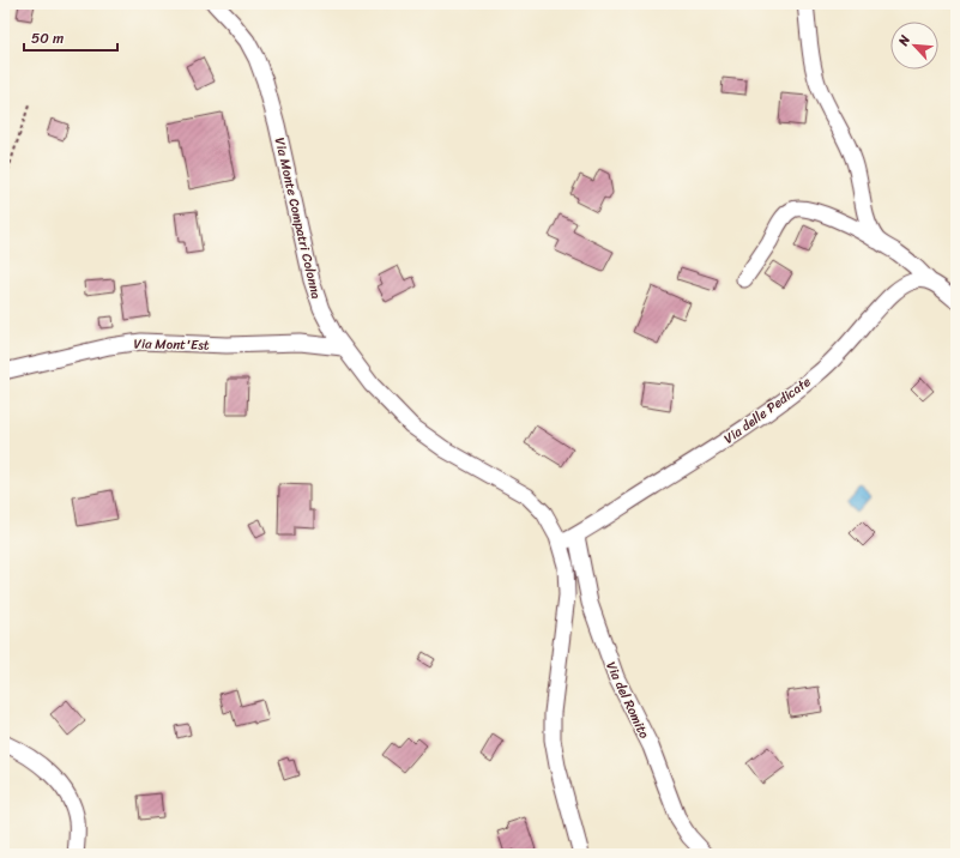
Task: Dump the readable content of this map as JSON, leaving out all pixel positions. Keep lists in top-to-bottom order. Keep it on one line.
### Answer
{"streets":{"street":["Via Monte Compatri Colonna","Via Mont'Est","Via delle Pedicate","Via del Romito"]},"crossings":[["Via Monte Compatri Colonna","Via Mont'Est"],["Via Monte Compatri Colonna","Via delle Pedicate"],["Via delle Pedicate","Via del Romito"]],"scale_bar":"50 m","north":"top left"}
